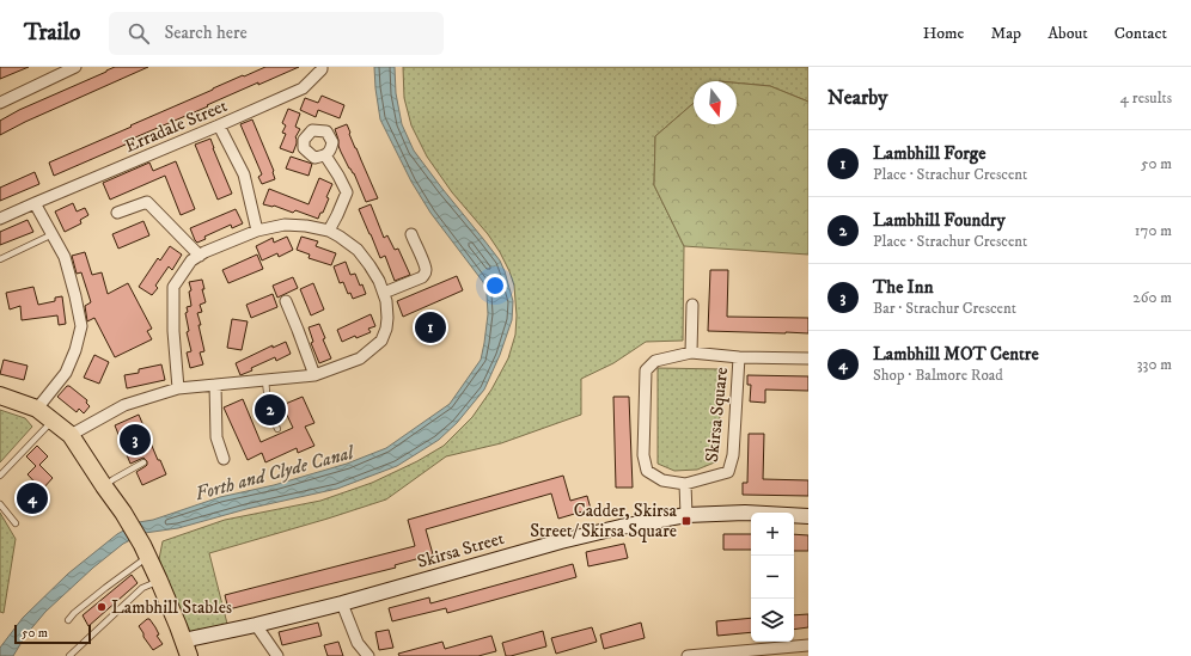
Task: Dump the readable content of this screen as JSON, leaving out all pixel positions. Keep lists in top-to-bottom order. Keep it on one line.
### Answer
{"streets":{"street":["Erradale Street","Skirsa Square","Skirsa Street"]},"water":["Forth and Clyde Canal"],"places":{"transit":["Cadder, Skirsa Street/ Skirsa Square"],"other":["Lambhill Stables"]},"scale_bar":"50 m","north":"bottom","page":{"header":"Trailo","search":"Search here","nav":["Home","Map","About","Contact"],"heading":["Nearby","4 results"],"list":[{"mark":"1","name":"Lambhill Forge","note":"Place · Strachur Crescent","value":"50 m"},{"mark":"2","name":"Lambhill Foundry","note":"Place · Strachur Crescent","value":"170 m"},{"mark":"3","name":"The Inn","note":"Bar · Strachur Crescent","value":"260 m"},{"mark":"4","name":"Lambhill MOT Centre","note":"Shop · Balmore Road","value":"330 m"}],"pins":["1","2","3","4"],"map_buttons":["+","−"],"scale":"50 m"}}
